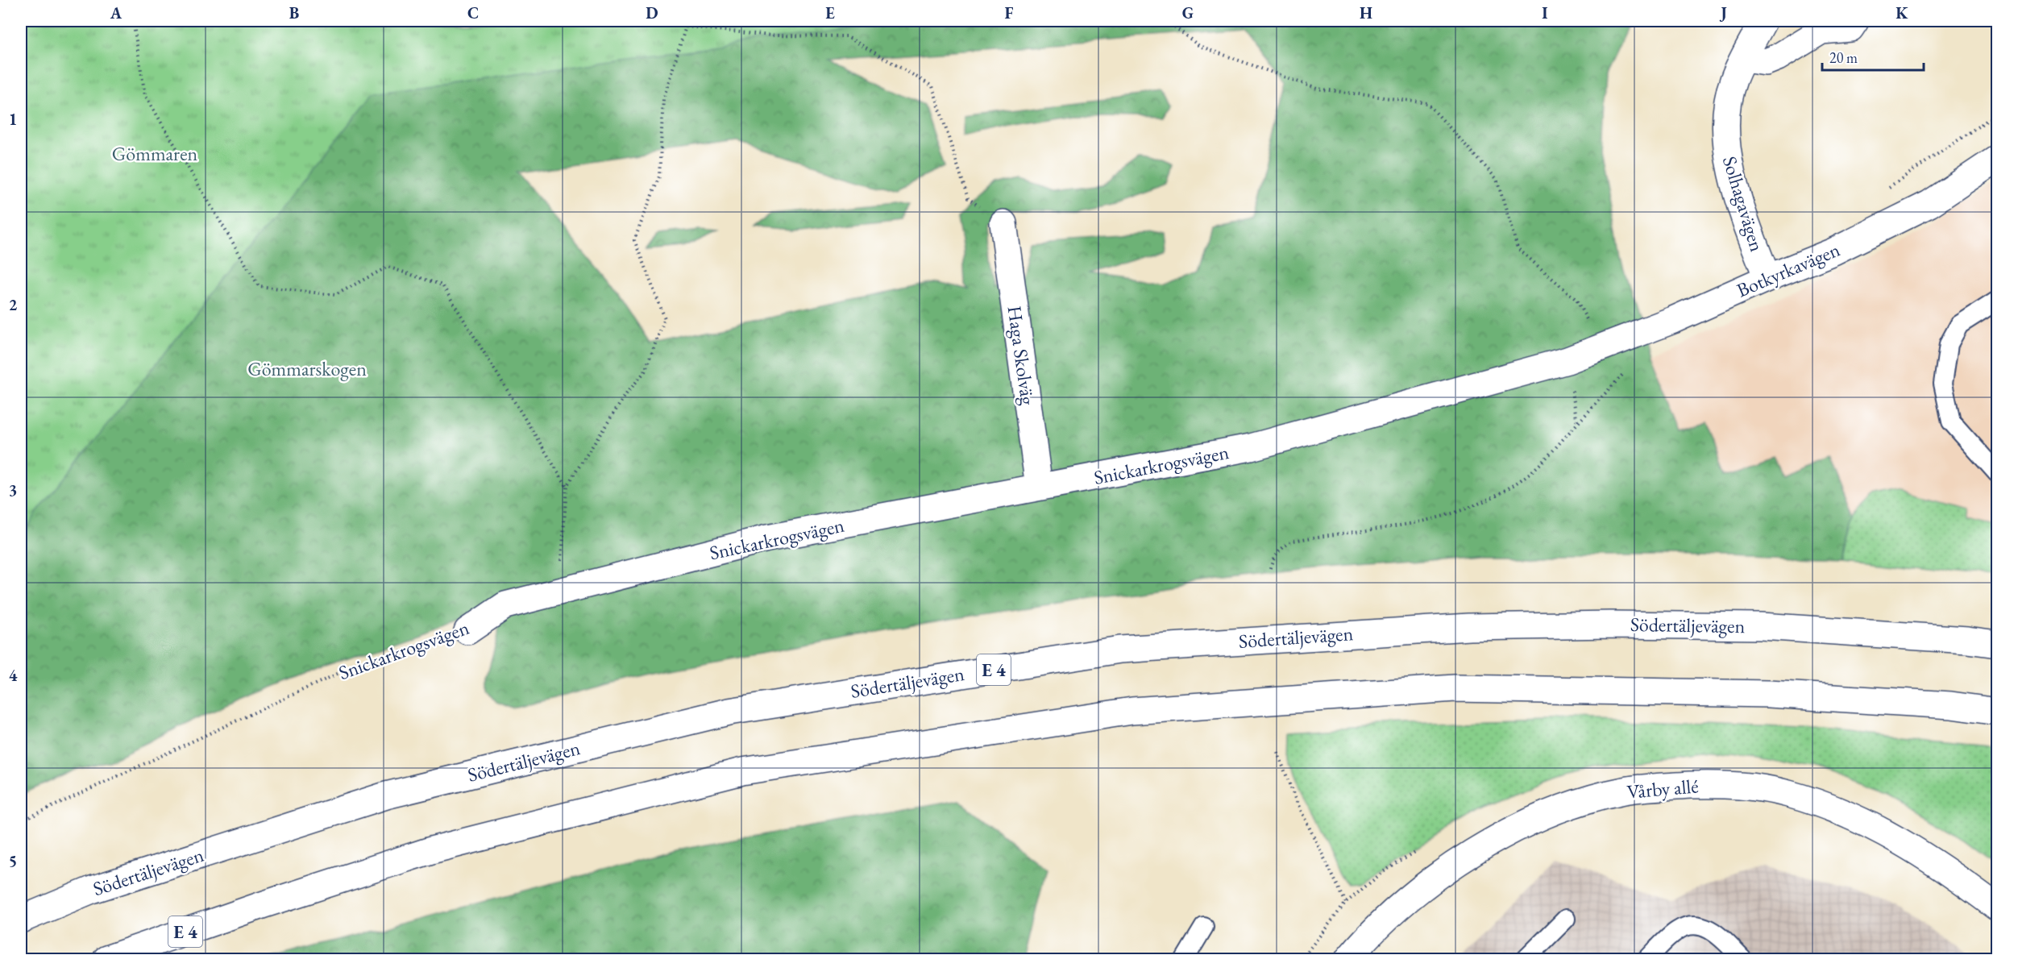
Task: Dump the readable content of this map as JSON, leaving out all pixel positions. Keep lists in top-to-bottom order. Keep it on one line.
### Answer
{"streets":{"main road":["Solhagavägen","Botkyrkavägen","Haga Skolväg","Snickarkrogsvägen","Södertäljevägen","E 4","Vårby allé"]},"crossings":[["Solhagavägen","Botkyrkavägen"],["Botkyrkavägen","Snickarkrogsvägen"],["Haga Skolväg","Snickarkrogsvägen"]],"parks":["Gömmaren","Gömmarskogen"],"scale_bar":"20 m","grid":{"columns":["A","B","C","D","E","F","G","H","I","J","K"],"rows":["1","2","3","4","5"]}}
